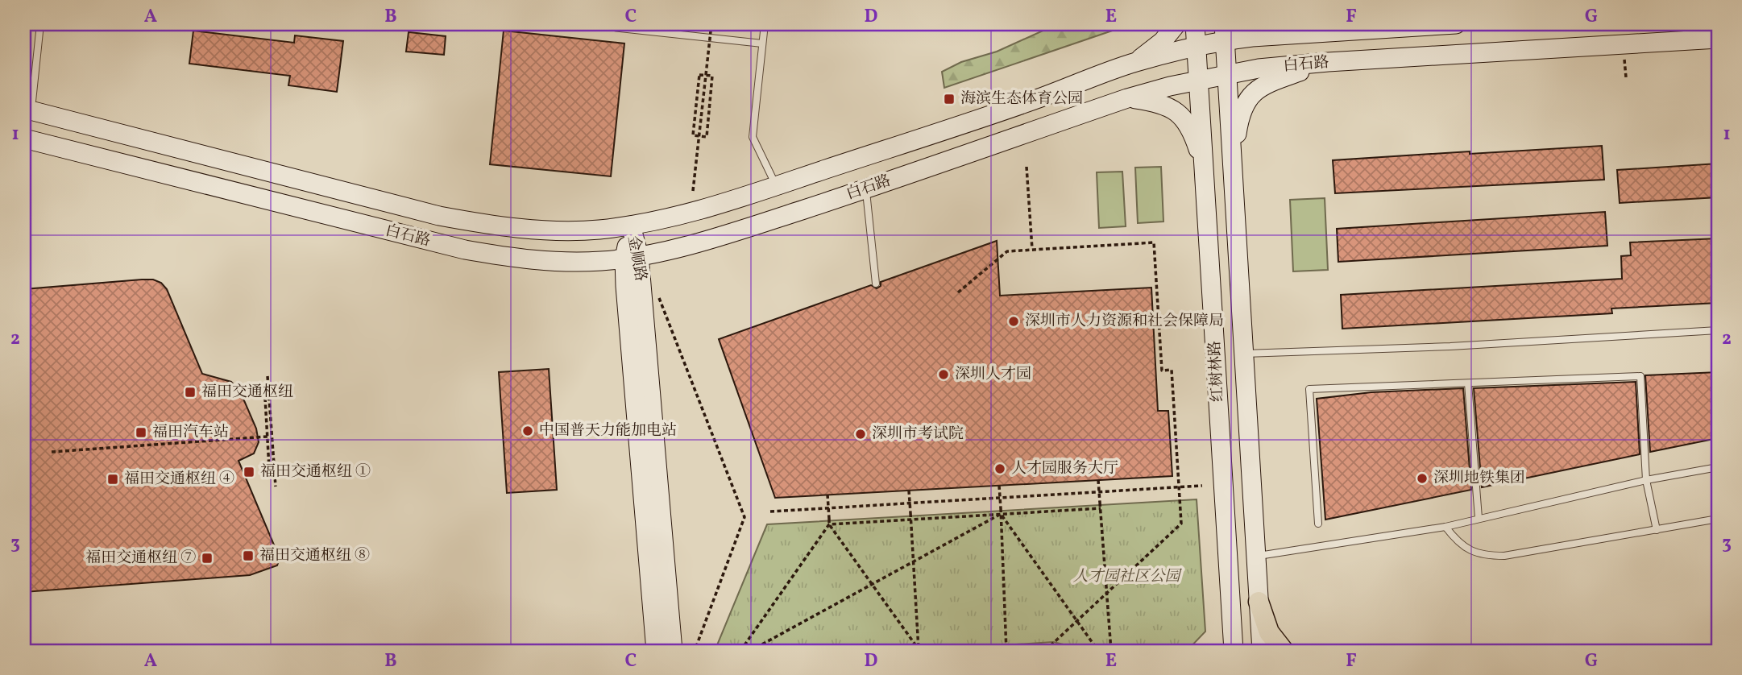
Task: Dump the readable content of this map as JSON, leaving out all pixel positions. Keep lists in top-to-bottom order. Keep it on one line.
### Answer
{"streets":{"main road":["白石路","金顺路","红树林路"]},"crossings":[["白石路","金顺路"],["白石路","红树林路"]],"parks":["人才园社区公园"],"places":{"transit":["海滨生态体育公园","福田交通枢纽","福田汽车站","福田交通枢纽 ①","福田交通枢纽 ④","福田交通枢纽 ⑧","福田交通枢纽 ⑦"],"other":["深圳市人力资源和社会保障局","深圳人才园","中国普天力能加电站","深圳市考试院","人才园服务大厅","深圳地铁集团"]},"grid":{"columns":["A","B","C","D","E","F","G"],"rows":["1","2","3"]}}
